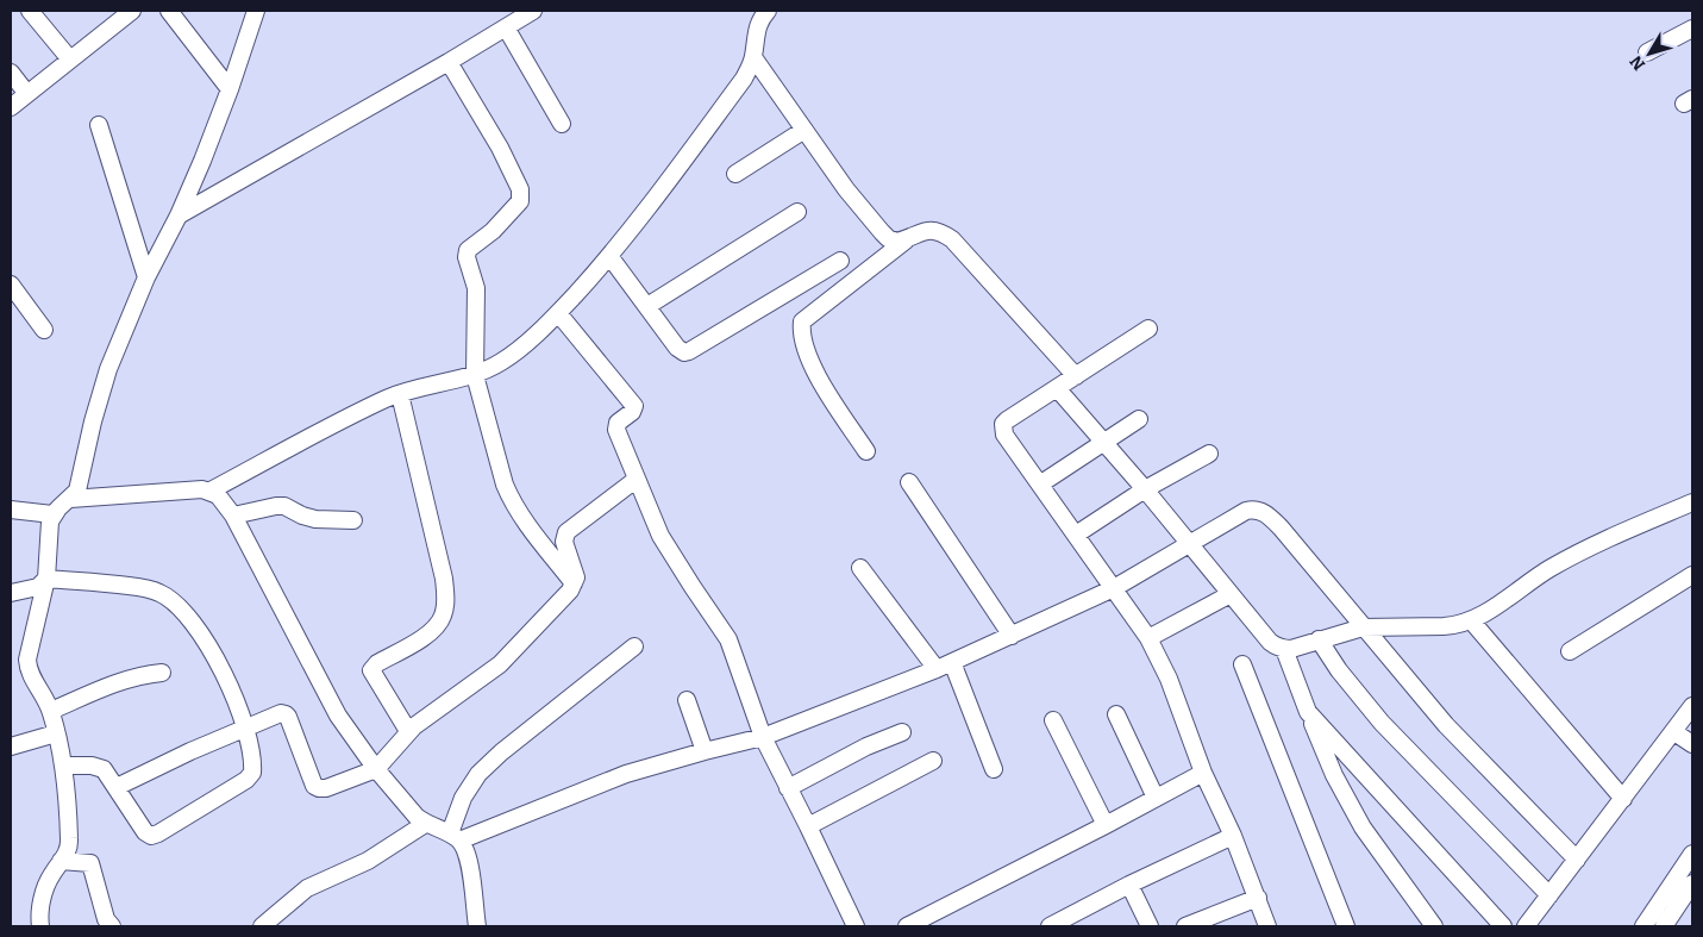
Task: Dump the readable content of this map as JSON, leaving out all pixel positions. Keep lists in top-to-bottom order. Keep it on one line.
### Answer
{"north":"bottom left"}
